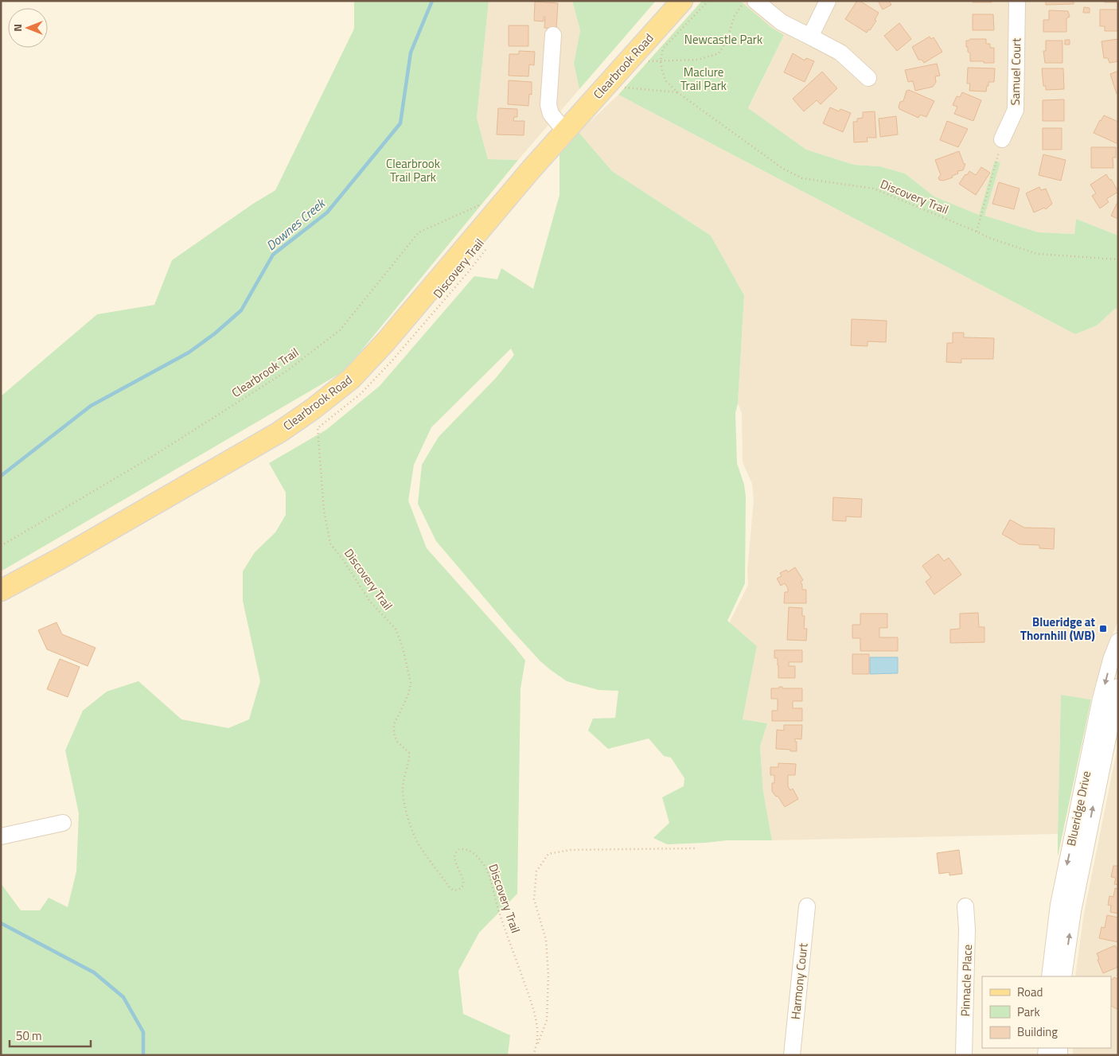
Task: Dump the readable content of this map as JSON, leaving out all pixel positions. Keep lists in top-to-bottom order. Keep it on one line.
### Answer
{"streets":{"main road":["Clearbrook Road"],"street":["Samuel Court","Blueridge Drive","Pinnacle Place","Harmony Court"],"path":["Discovery Trail","Clearbrook Trail"]},"water":["Downes Creek"],"parks":["Newcastle Park","Maclure Trail Park","Clearbrook Trail Park"],"places":{"transit":["Blueridge at Thornhill (WB)"]},"legend":["Road","Park","Building"],"scale_bar":"50 m","north":"left"}
